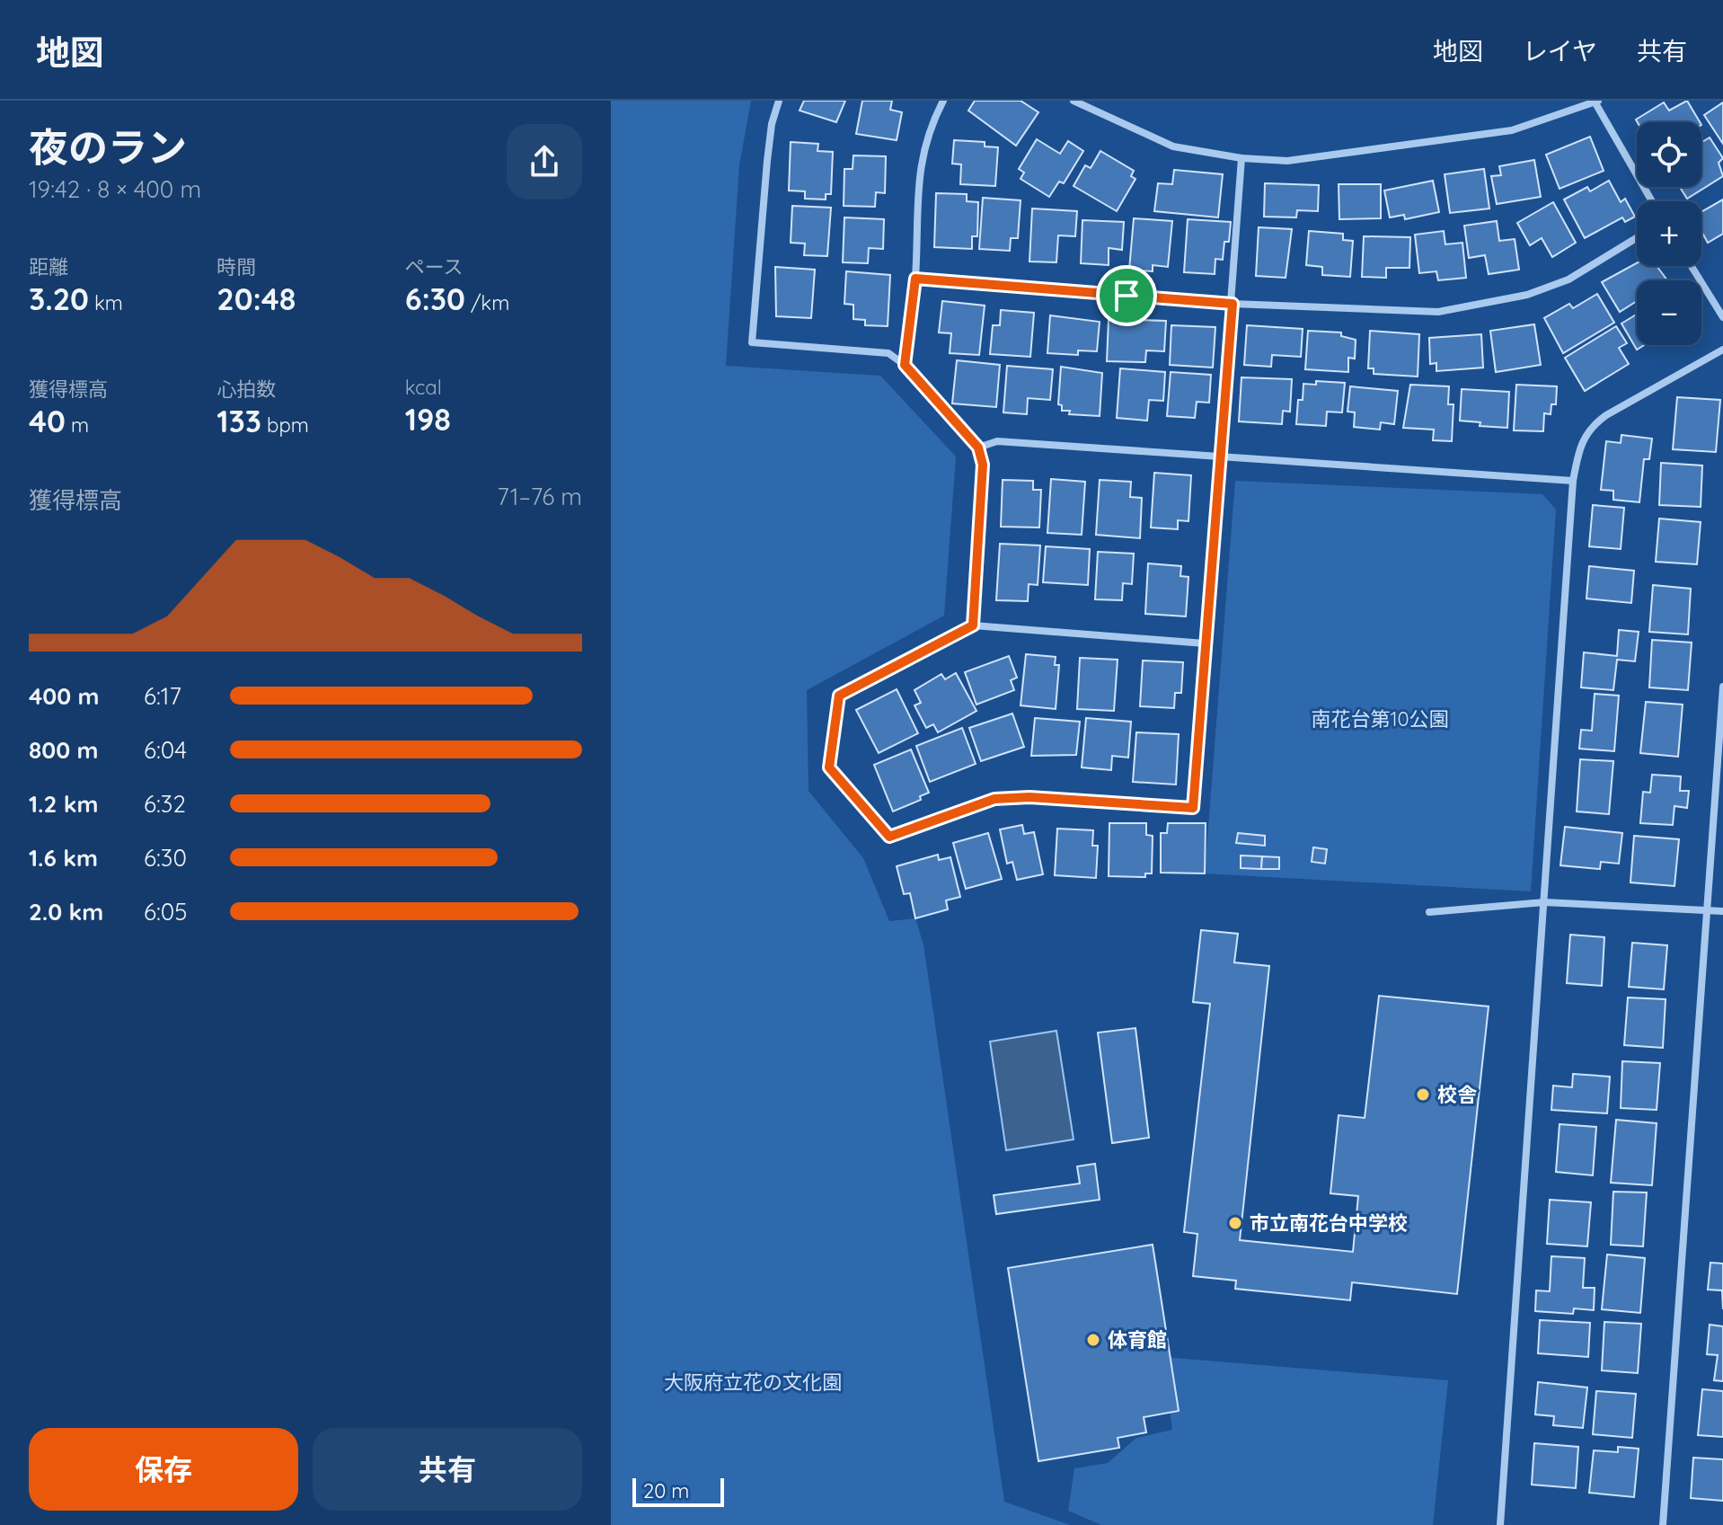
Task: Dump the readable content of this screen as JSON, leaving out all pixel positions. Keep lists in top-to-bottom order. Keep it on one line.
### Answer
{"parks":["南花台第10公園","大阪府立花の文化園"],"places":["校舎","市立南花台中学校","体育館"],"scale_bar":"20 m","page":{"header":"地図","nav":["地図","レイヤ","共有"],"heading":["夜のラン","19:42 · 8 × 400 m"],"map_buttons":["+","−"],"stats":[["距離","3.20 km"],["時間","20:48"],["ペース","6:30 /km"],["獲得標高","40 m"],["心拍数","133 bpm"],["kcal","198"]],"chart":["獲得標高","71–76 m"],"list":[{"name":"400 m","note":"6:17"},{"name":"800 m","note":"6:04"},{"name":"1.2 km","note":"6:32"},{"name":"1.6 km","note":"6:30"},{"name":"2.0 km","note":"6:05"}],"buttons":["保存","共有"],"scale":"20 m"}}
